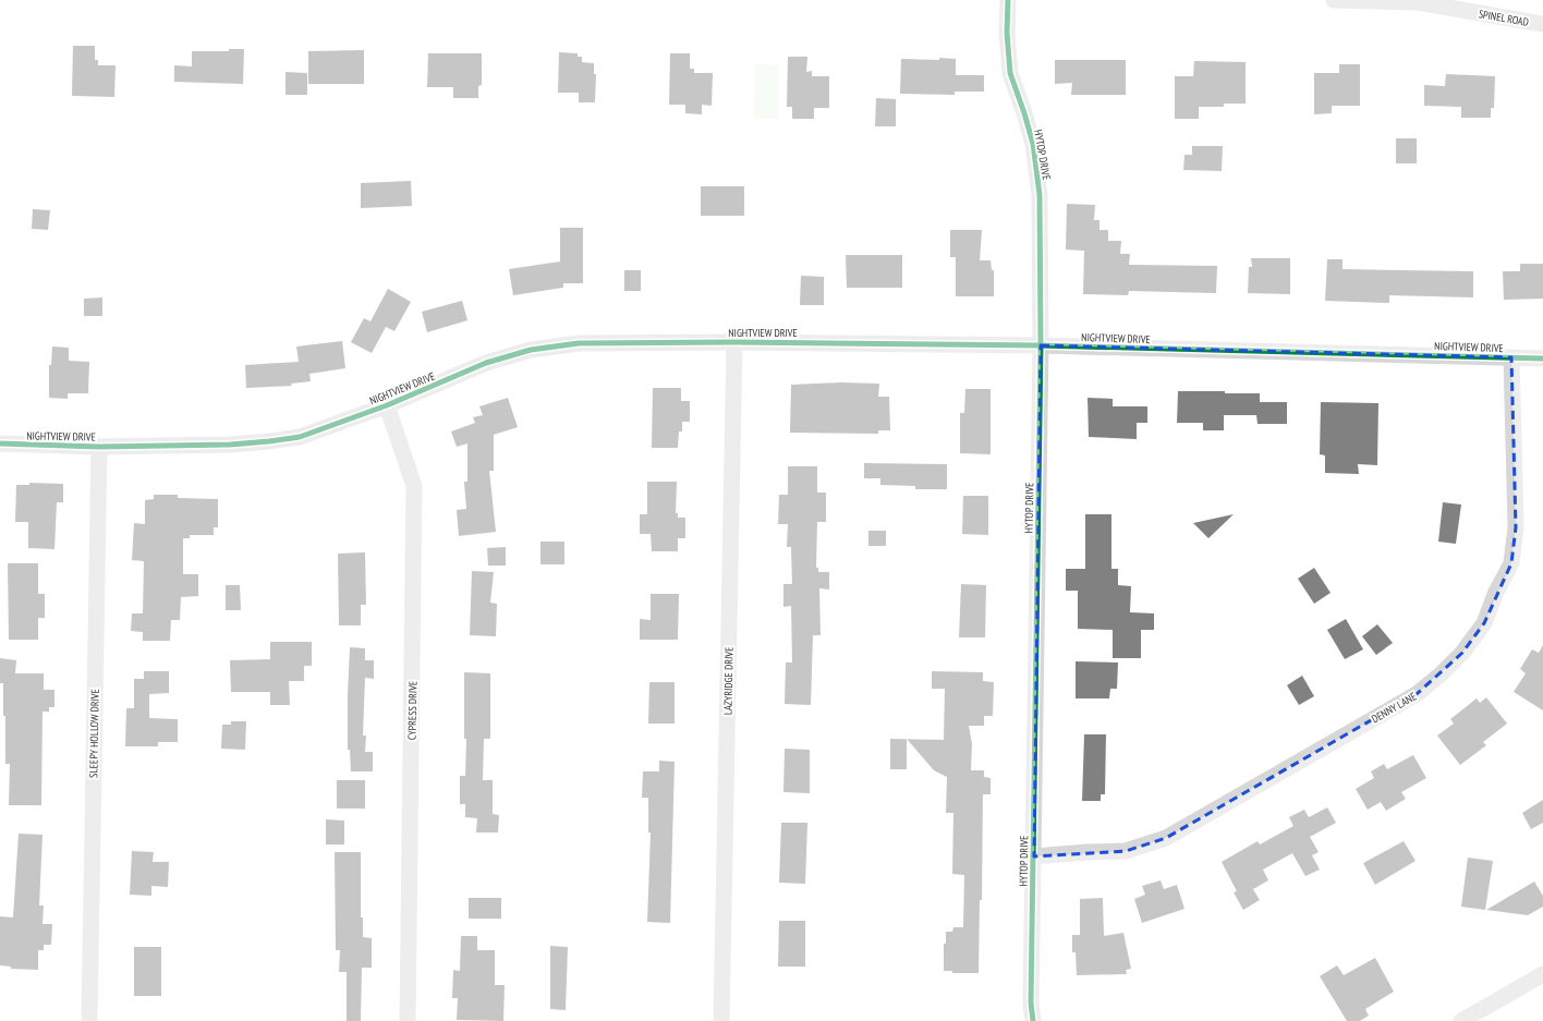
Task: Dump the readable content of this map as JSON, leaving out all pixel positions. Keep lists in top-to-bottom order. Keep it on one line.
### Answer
{"streets":{"street":["SPINEL ROAD","HYTOP DRIVE","NIGHTVIEW DRIVE","LAZYRIDGE DRIVE","DENNY LANE","CYPRESS DRIVE","SLEEPY HOLLOW DRIVE"]},"crossings":[["HYTOP DRIVE","NIGHTVIEW DRIVE"],["HYTOP DRIVE","DENNY LANE"],["NIGHTVIEW DRIVE","LAZYRIDGE DRIVE"],["NIGHTVIEW DRIVE","DENNY LANE"],["NIGHTVIEW DRIVE","CYPRESS DRIVE"],["NIGHTVIEW DRIVE","SLEEPY HOLLOW DRIVE"]]}
